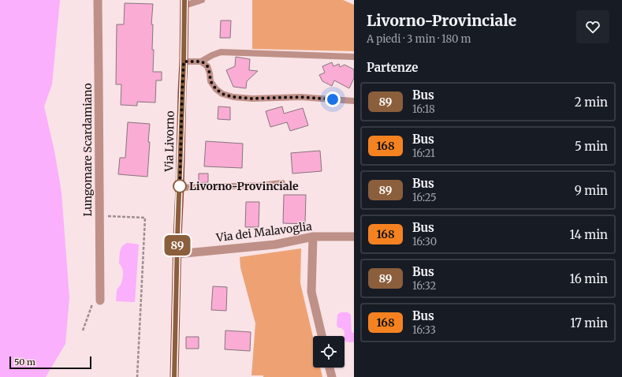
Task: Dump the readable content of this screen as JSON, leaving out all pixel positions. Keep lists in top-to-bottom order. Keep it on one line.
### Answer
{"streets":{"main road":["Via Livorno"],"street":["Lungomare Scardamiano","Via dei Malavoglia"]},"crossings":[["Via Livorno","Via dei Malavoglia"]],"places":["Livorno-Provinciale"],"lines":["bus line 89"],"scale_bar":"50 m","page":{"on_map":"89","heading":[["Livorno-Provinciale","A piedi · 3 min · 180 m"],"Partenze"],"list":[{"mark":"89","name":"Bus","note":"16:18","value":"2 min"},{"mark":"168","name":"Bus","note":"16:21","value":"5 min"},{"mark":"89","name":"Bus","note":"16:25","value":"9 min"},{"mark":"168","name":"Bus","note":"16:30","value":"14 min"},{"mark":"89","name":"Bus","note":"16:32","value":"16 min"},{"mark":"168","name":"Bus","note":"16:33","value":"17 min"}],"scale":"50 m"}}
